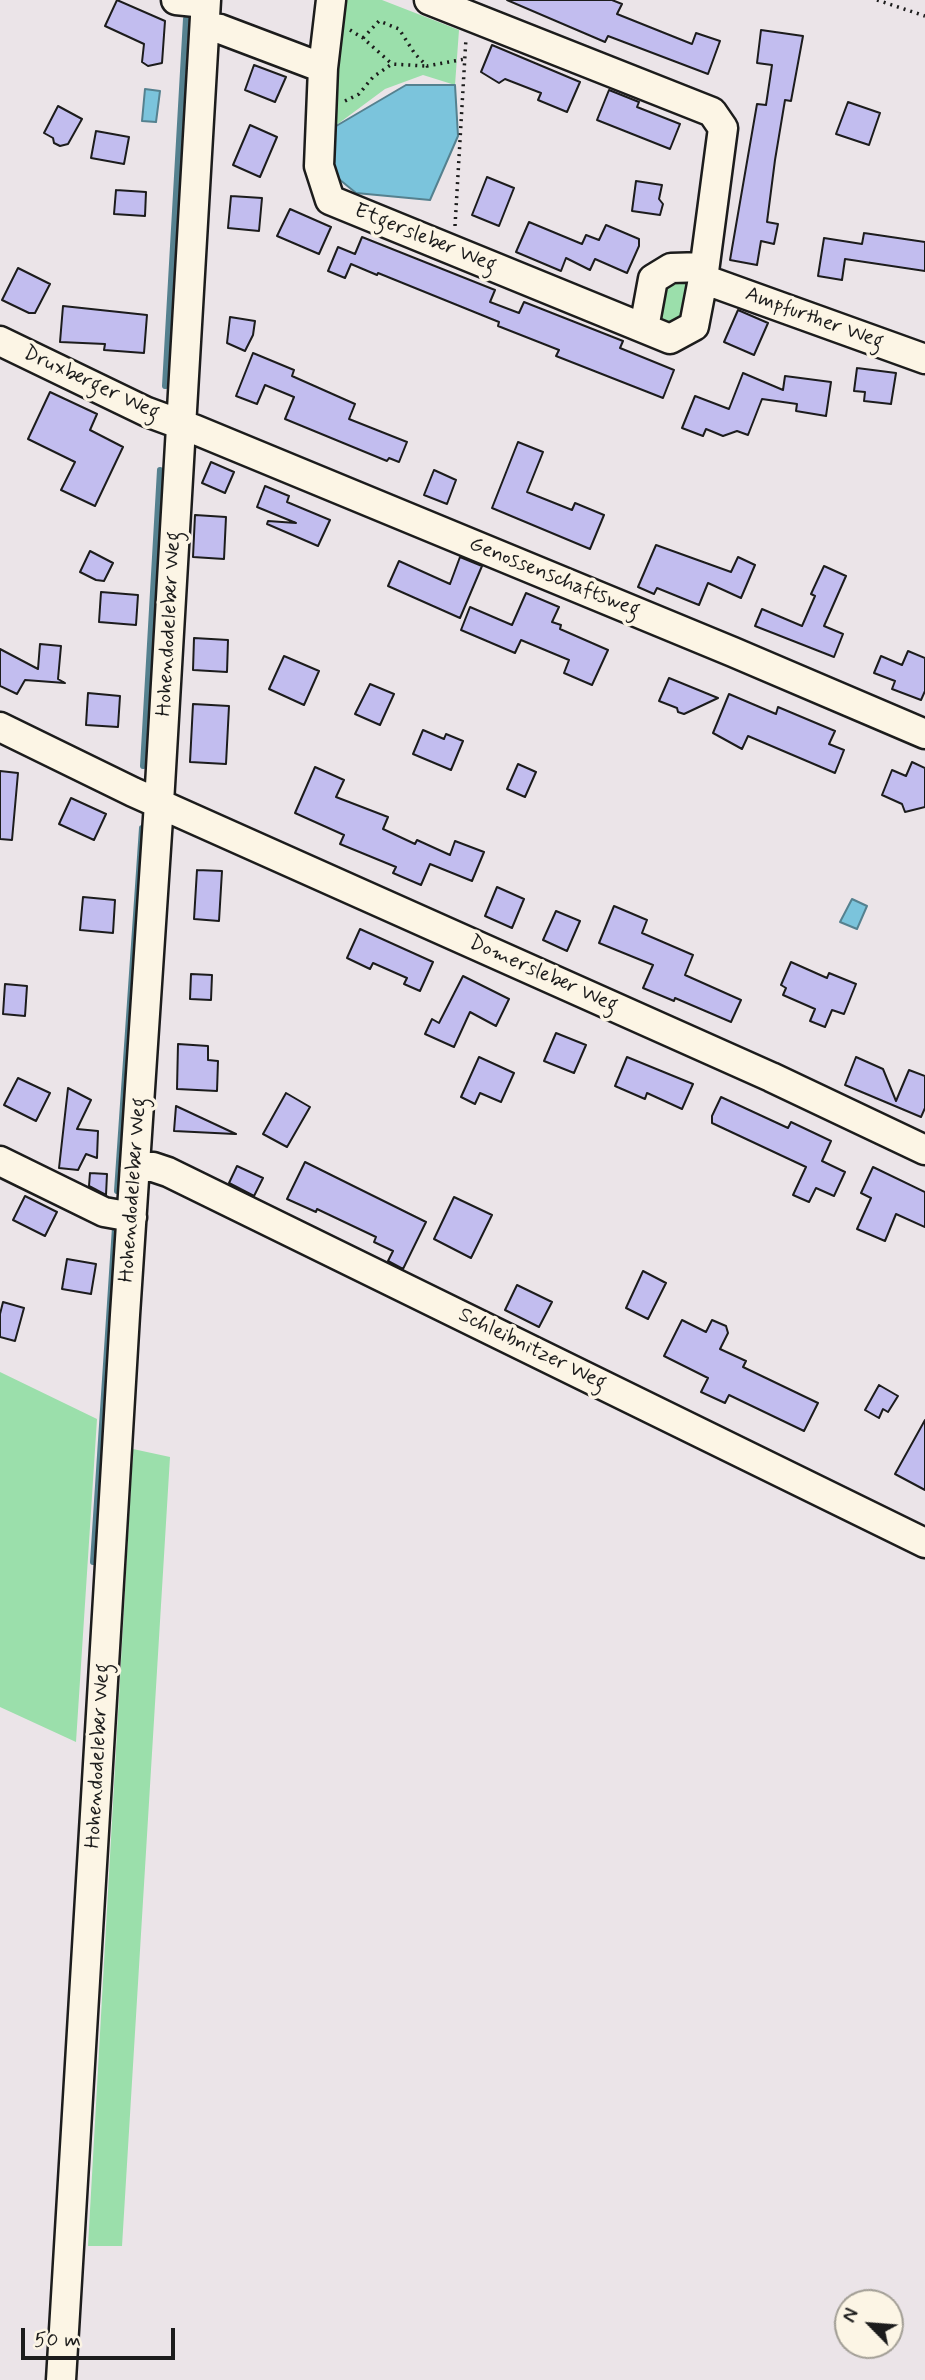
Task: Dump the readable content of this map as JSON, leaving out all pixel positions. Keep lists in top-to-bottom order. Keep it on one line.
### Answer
{"streets":{"street":["Etgersleber Weg","Ampfurther Weg","Druxberger Weg","Genossenschaftsweg","Hohendodeleber Weg","Domersleber Weg","Schleibnitzer Weg"]},"crossings":[["Etgersleber Weg","Ampfurther Weg"],["Druxberger Weg","Genossenschaftsweg"],["Druxberger Weg","Hohendodeleber Weg"],["Genossenschaftsweg","Hohendodeleber Weg"],["Hohendodeleber Weg","Domersleber Weg"],["Hohendodeleber Weg","Schleibnitzer Weg"]],"scale_bar":"50 m","north":"top left"}
